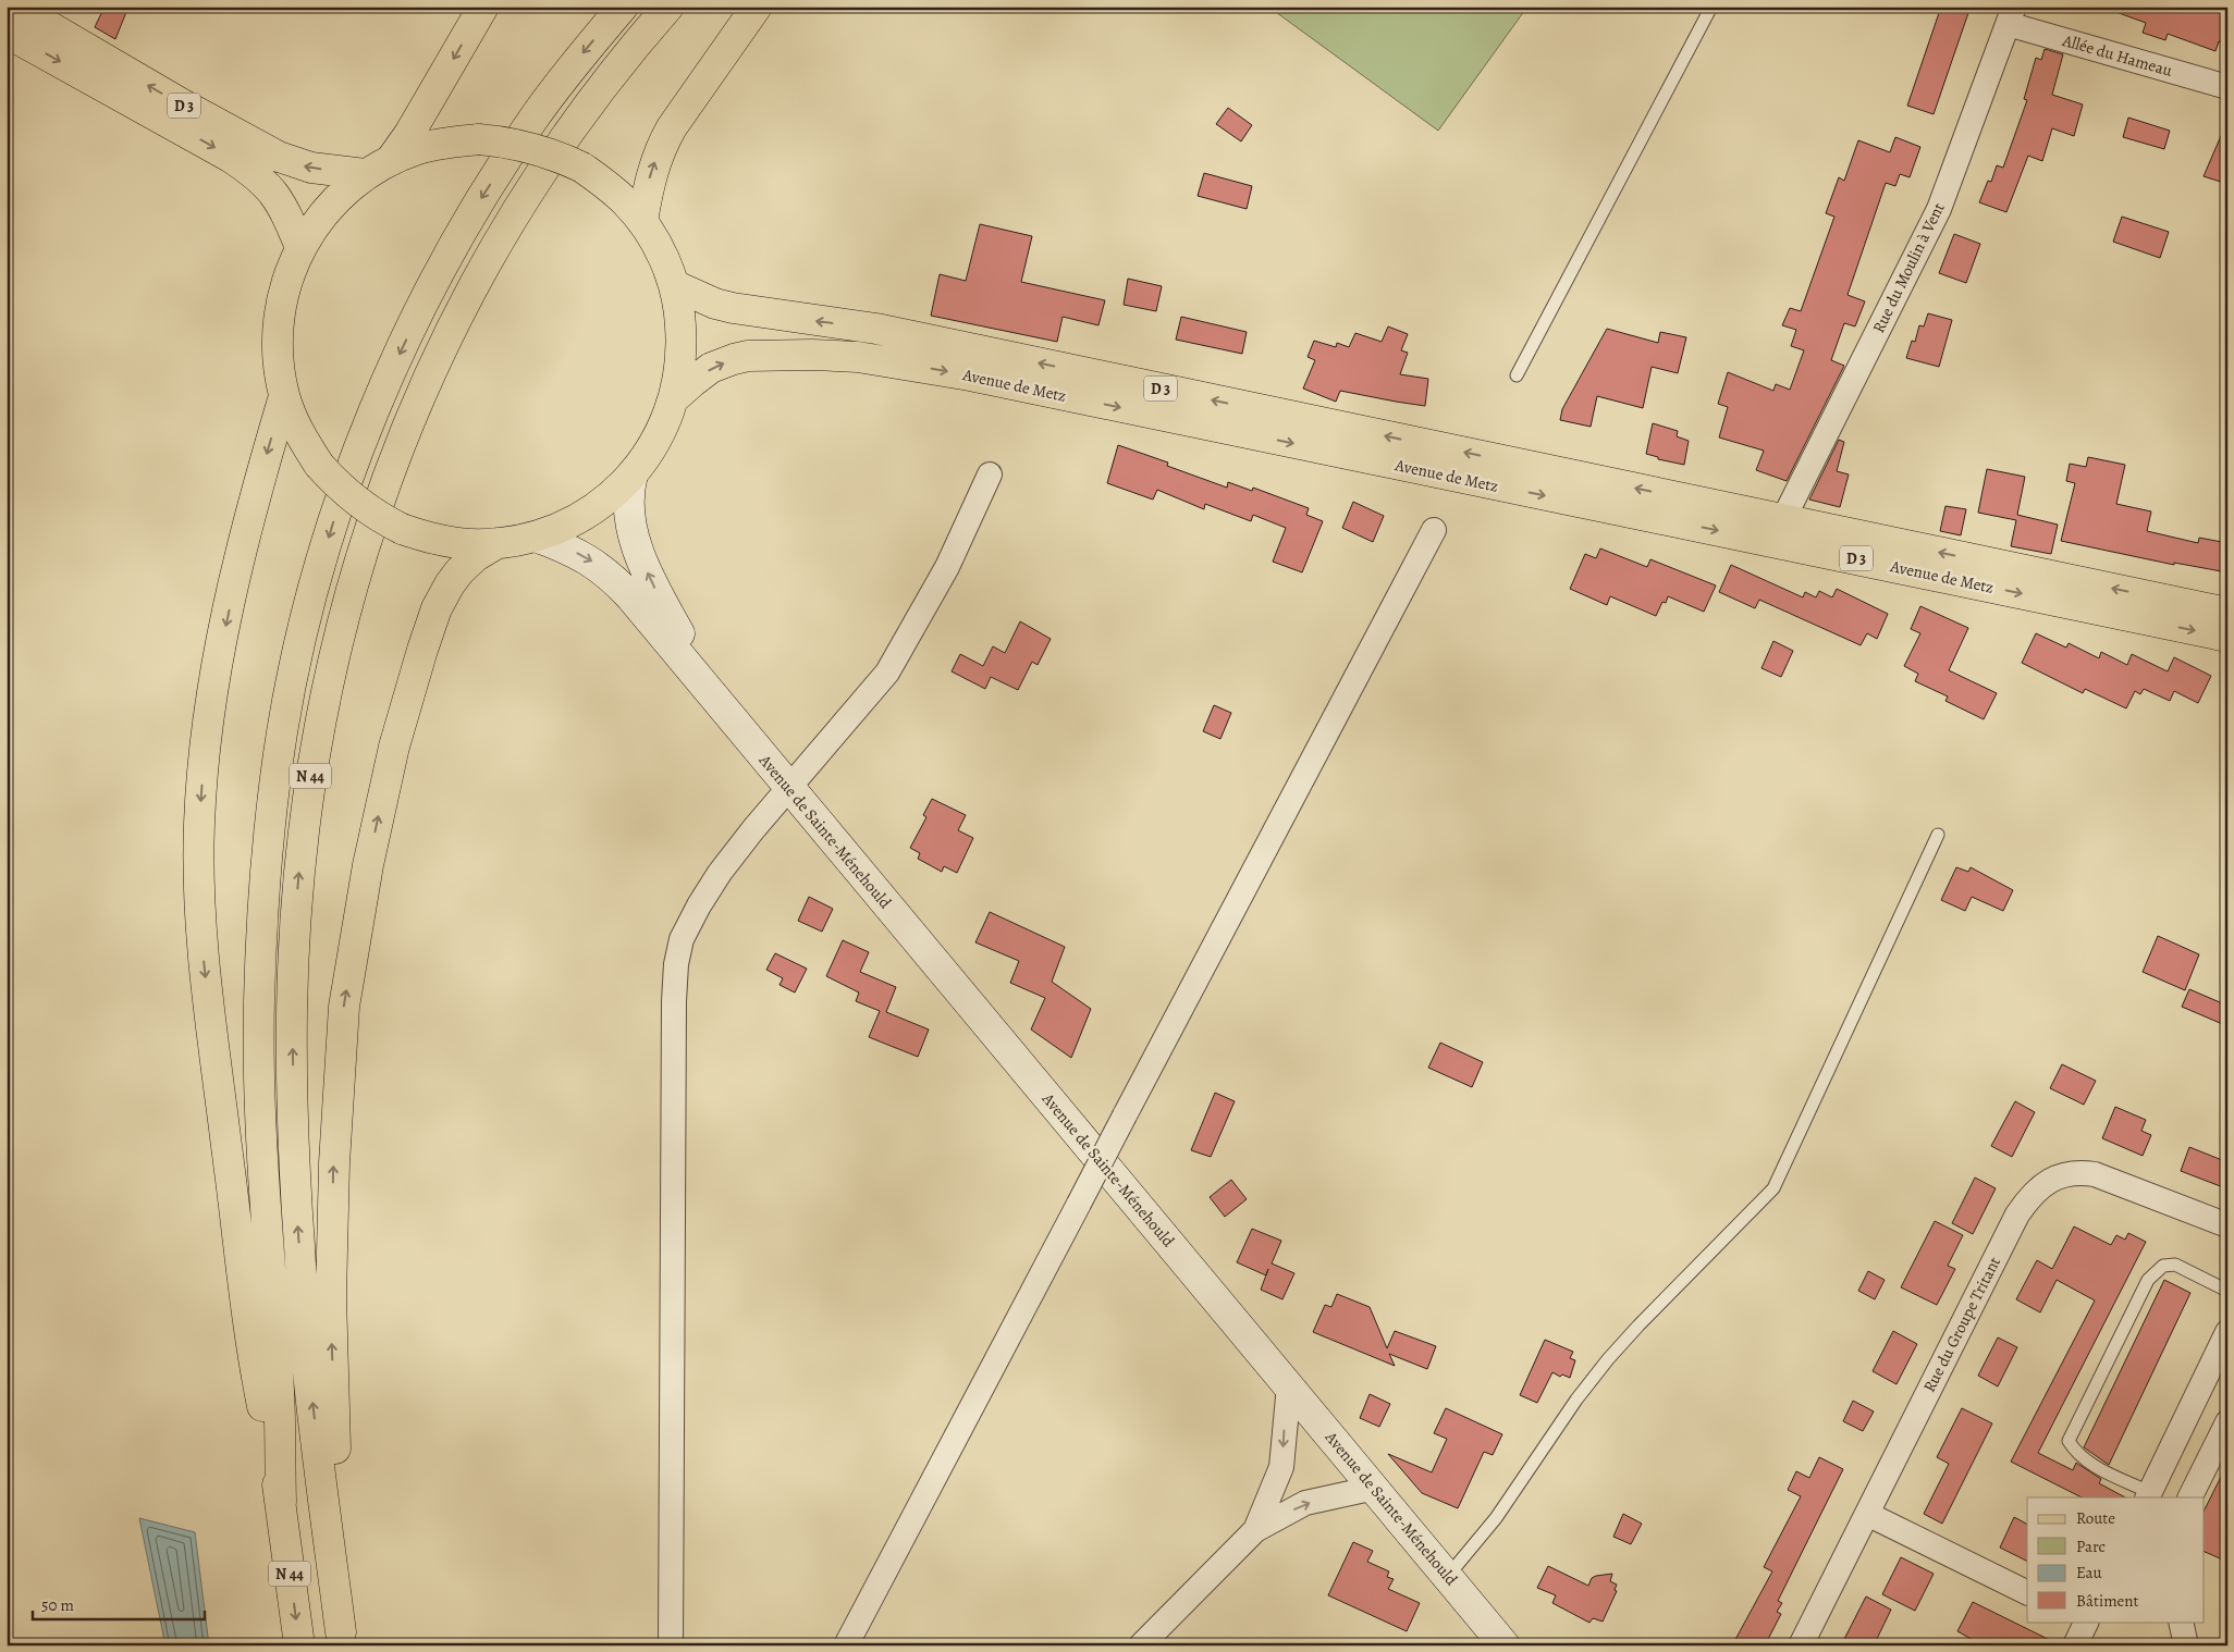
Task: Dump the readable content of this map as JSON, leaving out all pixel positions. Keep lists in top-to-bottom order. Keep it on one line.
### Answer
{"streets":{"main road":["D 3","Avenue de Metz","N 44","Avenue de Sainte-Ménehould"],"street":["Allée du Hameau","Rue du Moulin à Vent","Rue du Groupe Tritant"]},"crossings":[["Allée du Hameau","Rue du Moulin à Vent"],["Rue du Moulin à Vent","Avenue de Metz"]],"legend":["Route","Parc","Eau","Bâtiment"],"scale_bar":"50 m"}
